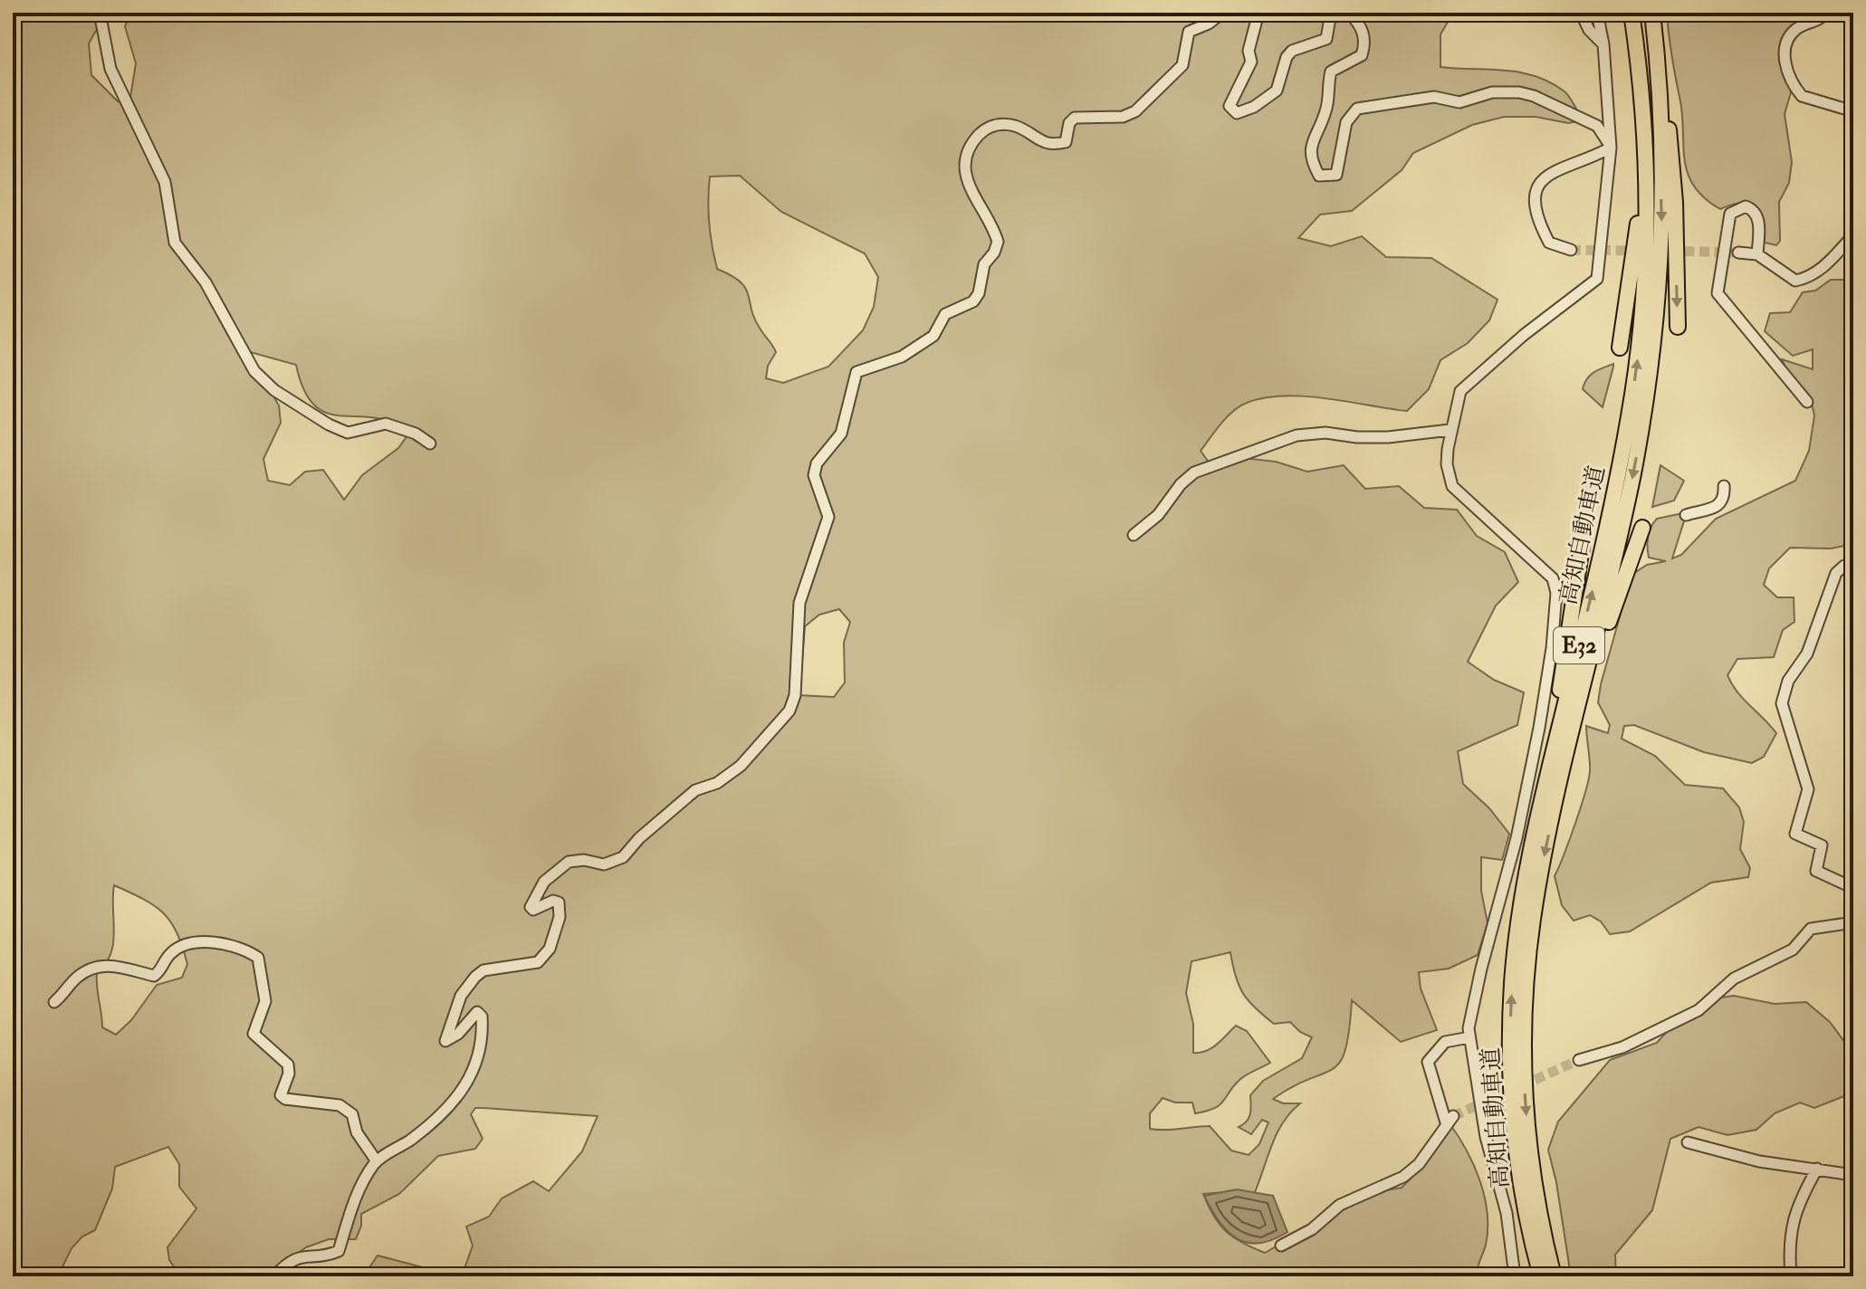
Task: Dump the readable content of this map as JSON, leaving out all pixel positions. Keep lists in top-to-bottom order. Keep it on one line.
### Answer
{"streets":{"highway":["高知自動車道","E32"]}}
